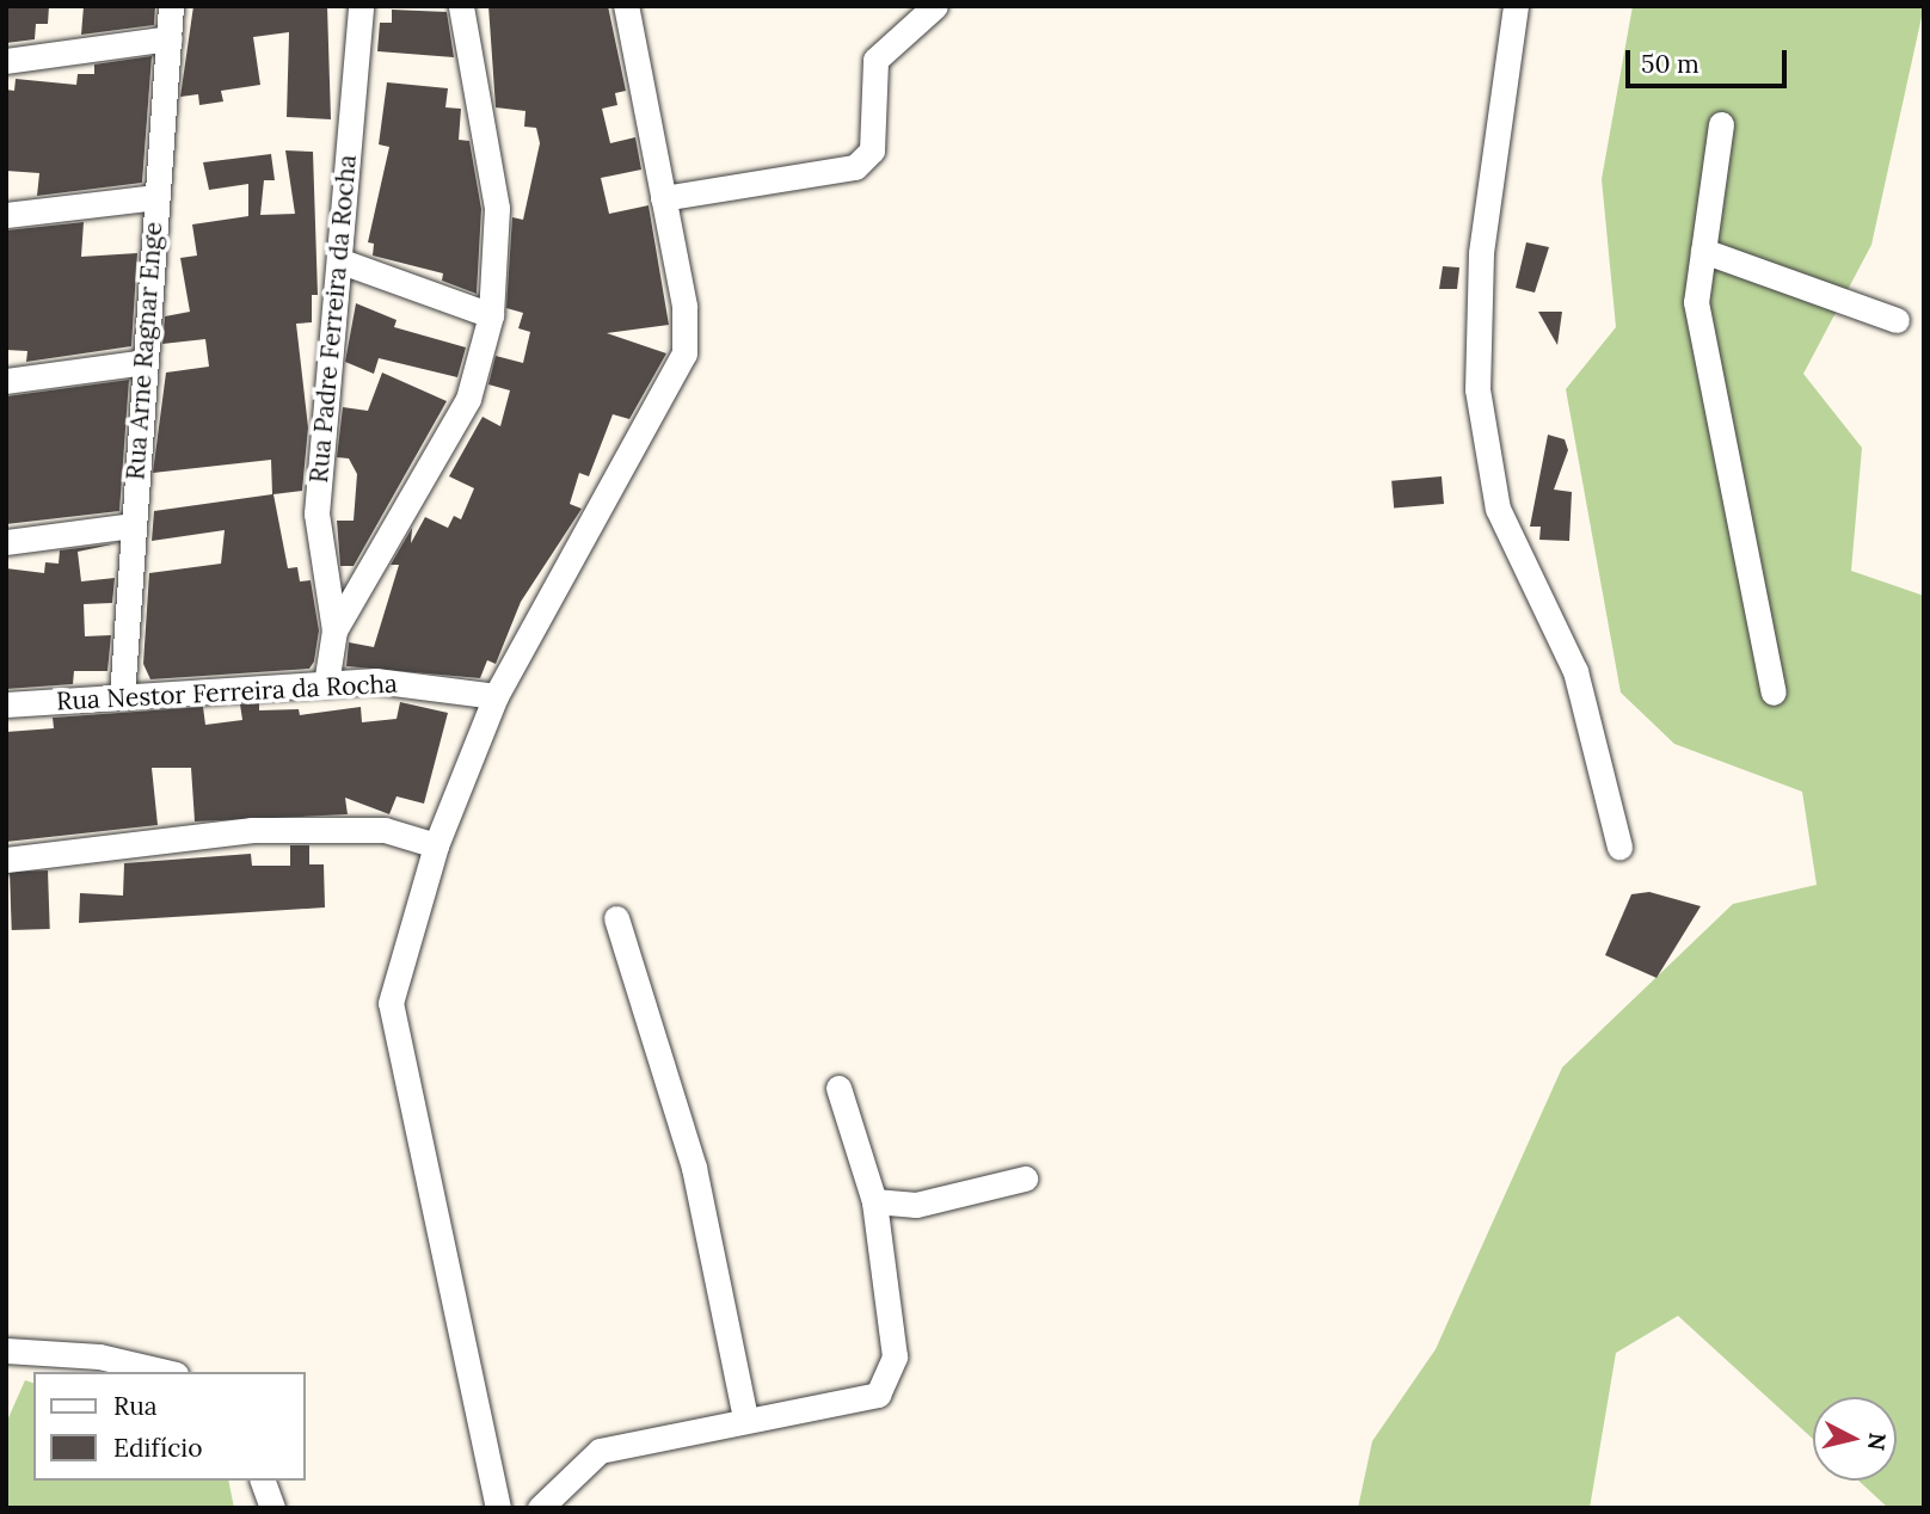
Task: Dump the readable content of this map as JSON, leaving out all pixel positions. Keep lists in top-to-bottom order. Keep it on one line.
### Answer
{"streets":{"street":["Rua Padre Ferreira da Rocha","Rua Arne Ragnar Enge","Rua Nestor Ferreira da Rocha"]},"crossings":[["Rua Padre Ferreira da Rocha","Rua Nestor Ferreira da Rocha"],["Rua Arne Ragnar Enge","Rua Nestor Ferreira da Rocha"]],"legend":["Rua","Edifício"],"scale_bar":"50 m","north":"right"}
